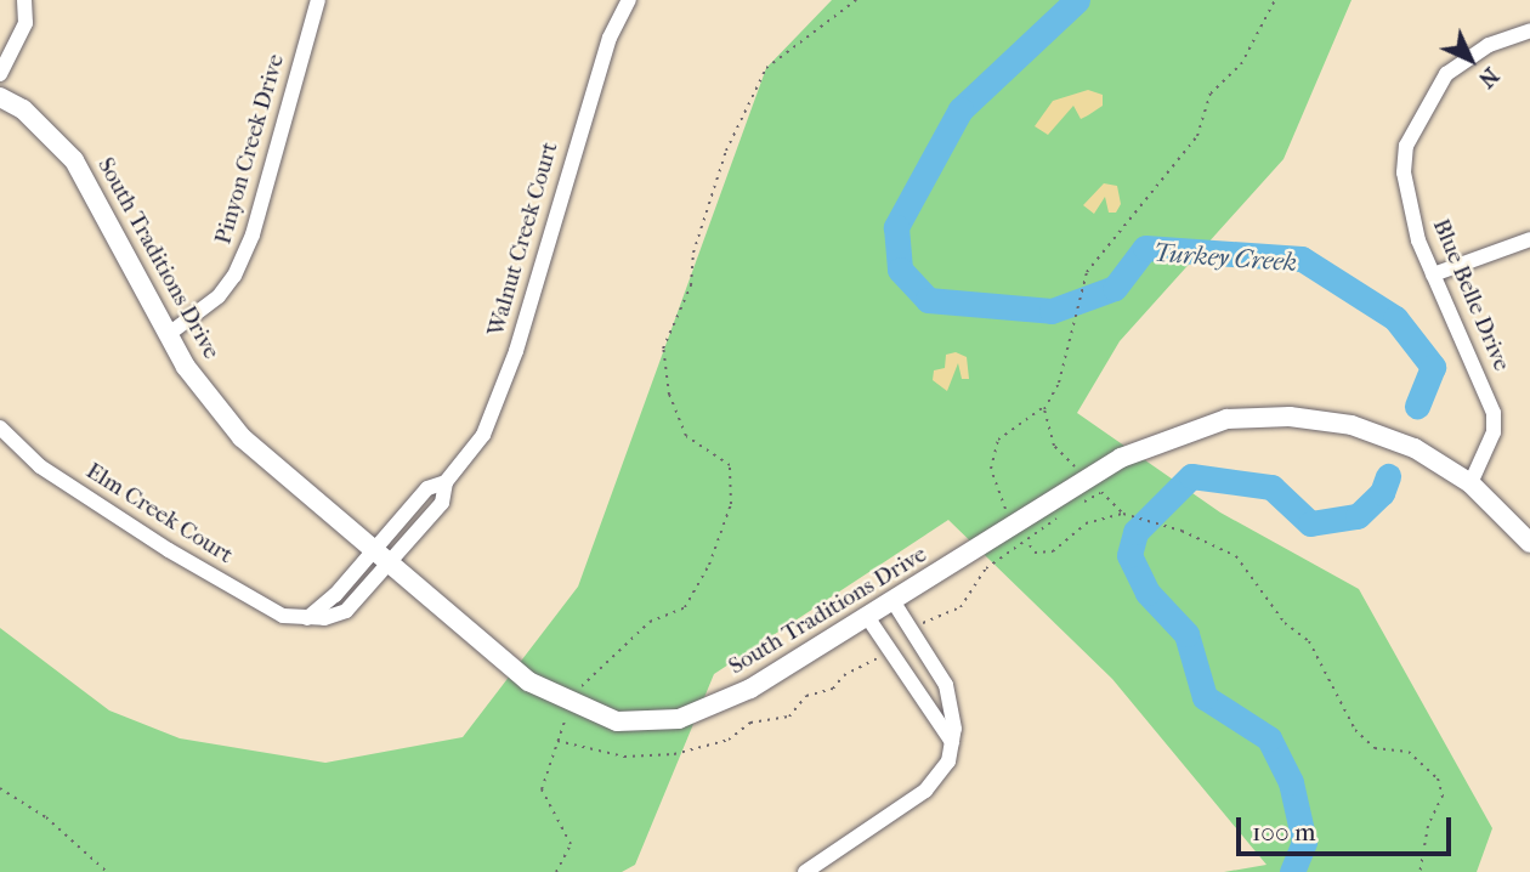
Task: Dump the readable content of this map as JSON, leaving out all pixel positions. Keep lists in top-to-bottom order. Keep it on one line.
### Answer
{"streets":{"street":["Pinyon Creek Drive","Walnut Creek Court","South Traditions Drive","Blue Belle Drive","Elm Creek Court"]},"crossings":[["Pinyon Creek Drive","South Traditions Drive"],["Walnut Creek Court","South Traditions Drive"],["Walnut Creek Court","Elm Creek Court"],["South Traditions Drive","Blue Belle Drive"],["South Traditions Drive","Elm Creek Court"]],"water":["Turkey Creek"],"scale_bar":"100 m","north":"bottom right"}
